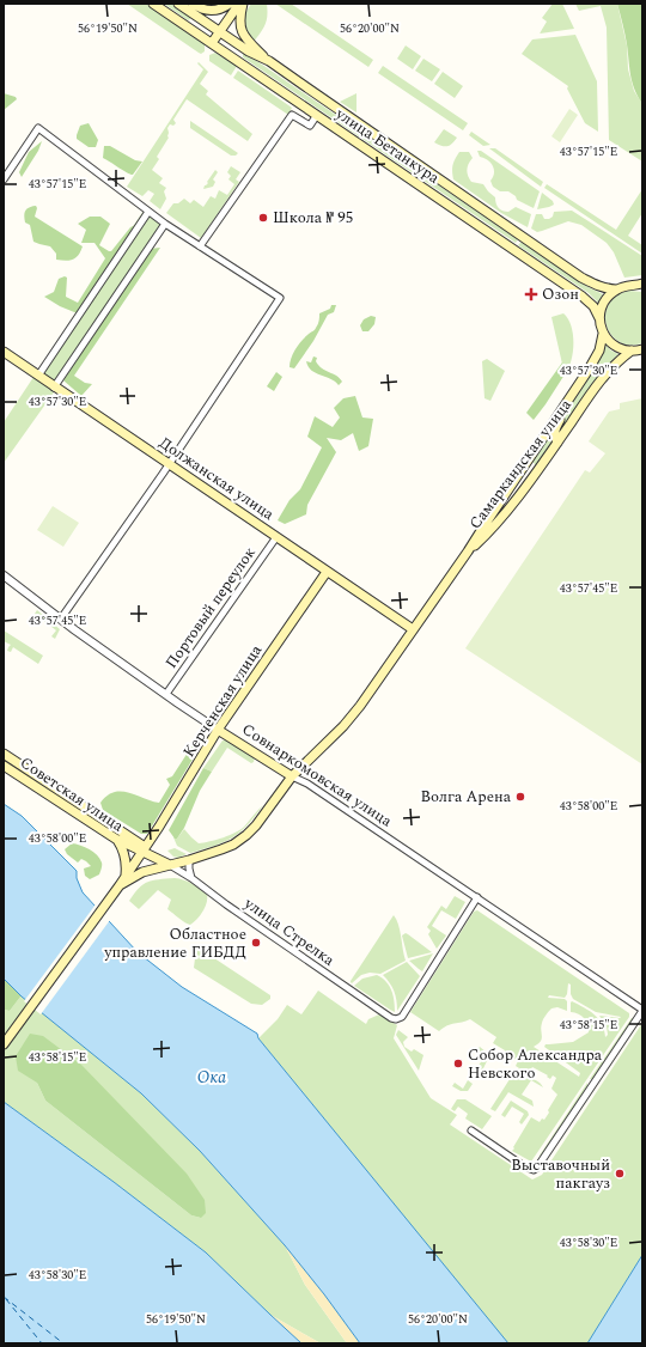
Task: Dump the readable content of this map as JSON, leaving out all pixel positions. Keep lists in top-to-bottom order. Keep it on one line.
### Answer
{"streets":{"main road":["улица Бетанкура","Самаркандская улица","Должанская улица","Керченская улица","Совнаркомовская улица","Советская улица"],"street":["Портовый переулок","улица Стрелка"]},"crossings":[["Самаркандская улица","Должанская улица"],["Самаркандская улица","Керченская улица"],["Самаркандская улица","Совнаркомовская улица"],["Самаркандская улица","улица Стрелка"],["Должанская улица","Портовый переулок"],["Должанская улица","Керченская улица"],["Портовый переулок","Совнаркомовская улица"],["Керченская улица","Совнаркомовская улица"],["Керченская улица","Советская улица"],["Совнаркомовская улица","улица Стрелка"]],"water":["Ока"],"places":{"other":["Школа № 95","Волга Арена","Областное управление ГИБДД","Собор Александра Невского","Выставочный пакгауз"],"health":["Озон"]},"coordinates":["56°19'50\"N","56°20'00\"N","43°57'15\"E","43°57'30\"E","43°57'45\"E","43°58'00\"E","43°58'15\"E","43°58'30\"E"]}
